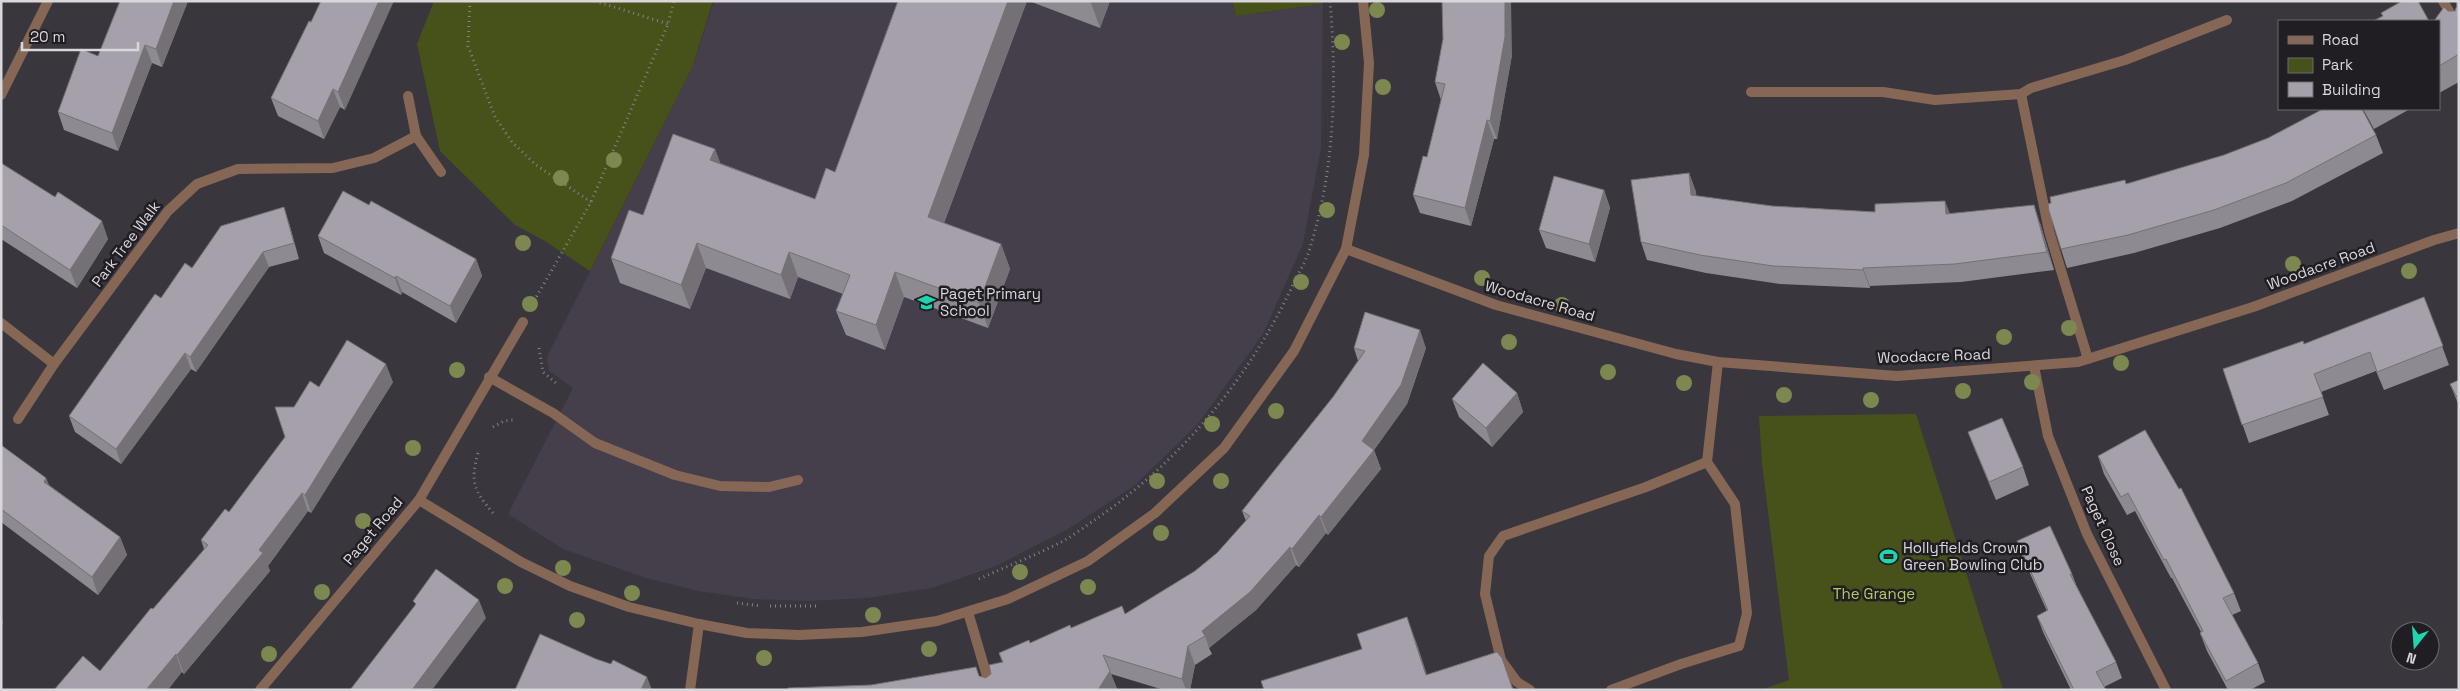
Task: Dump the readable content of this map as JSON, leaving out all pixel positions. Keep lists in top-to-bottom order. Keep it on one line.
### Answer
{"streets":{"street":["Park Tree Walk","Woodacre Road","Paget Close","Paget Road"]},"crossings":[["Woodacre Road","Paget Close"]],"parks":["The Grange"],"places":{"school or university":["Paget Primary School"],"sports":["Hollyfields Crown Green Bowling Club"]},"legend":["Road","Park","Building"],"scale_bar":"20 m","north":"bottom"}
